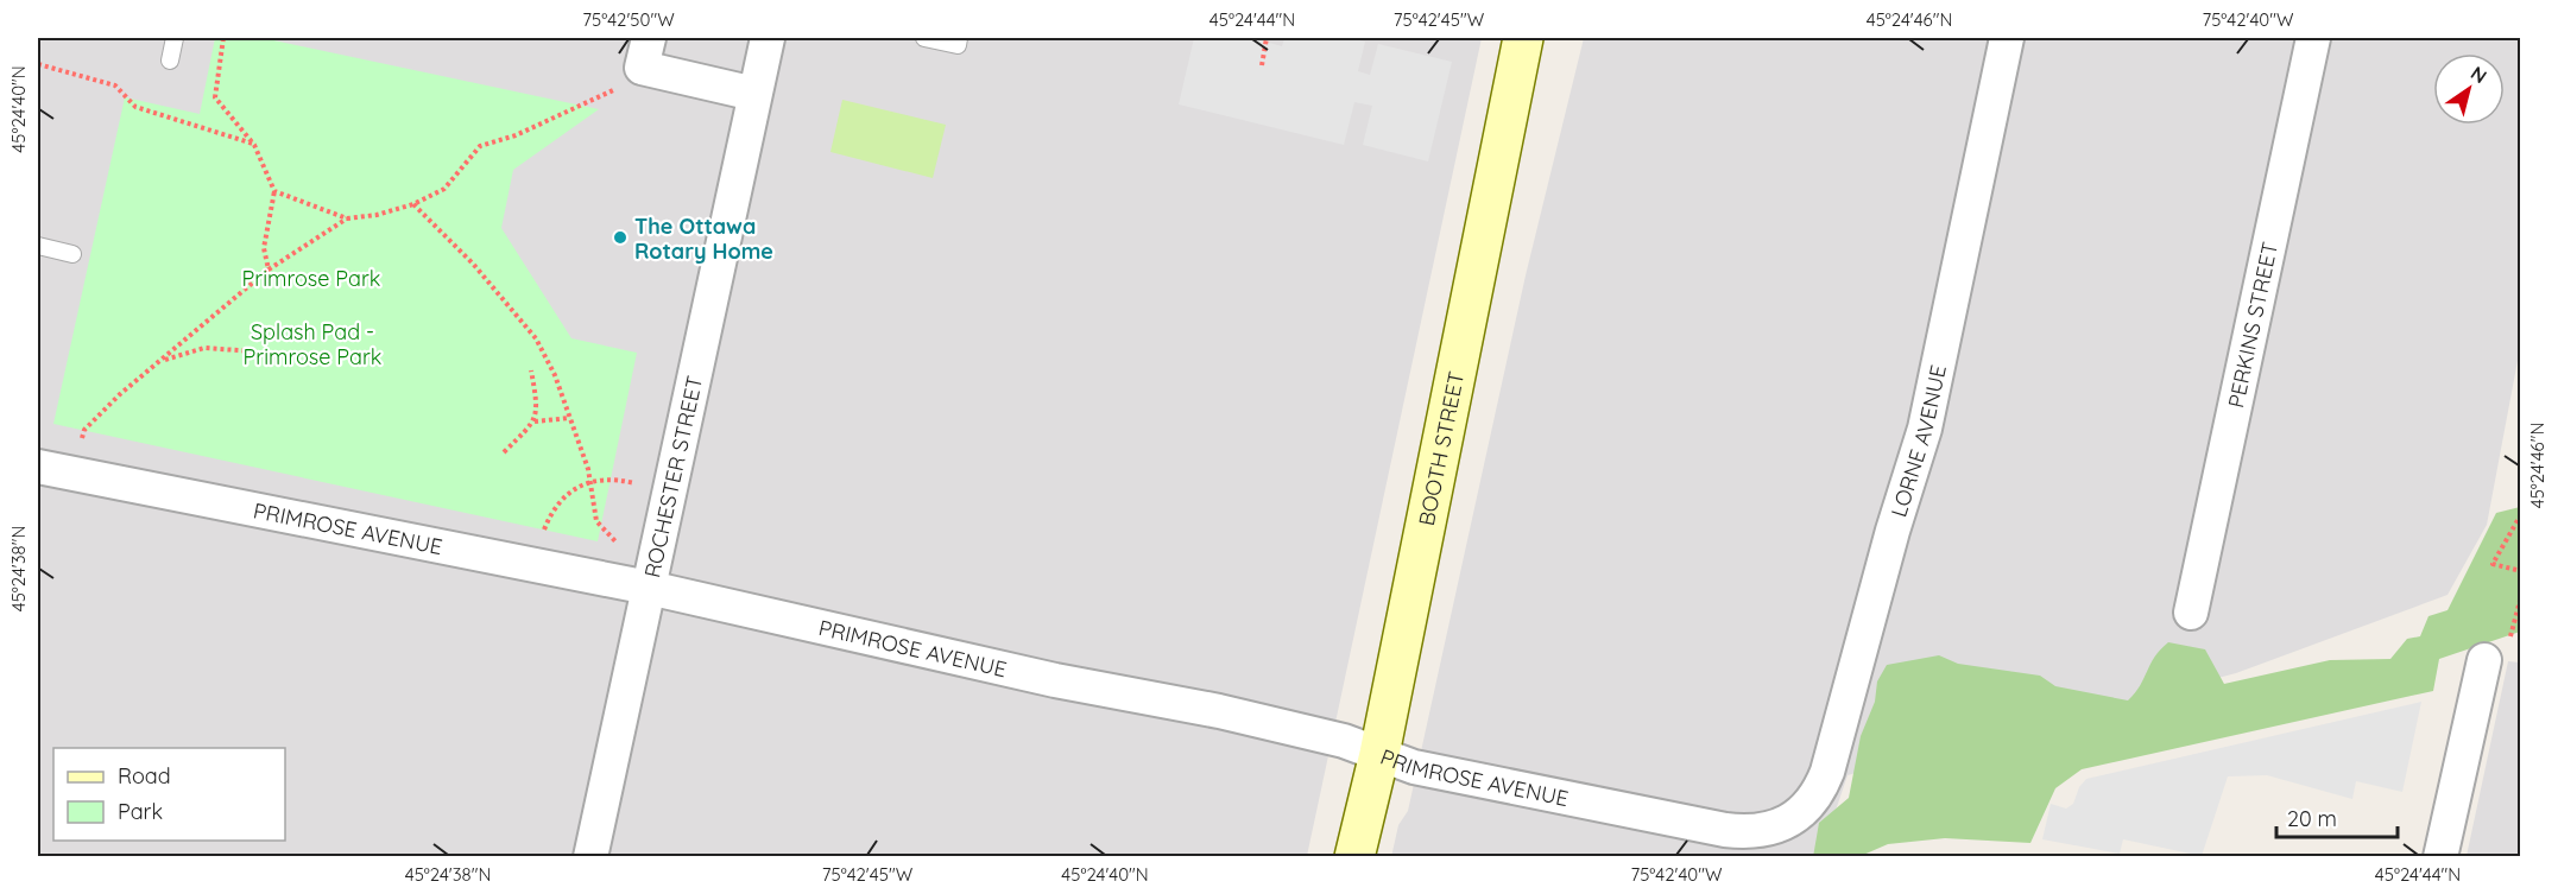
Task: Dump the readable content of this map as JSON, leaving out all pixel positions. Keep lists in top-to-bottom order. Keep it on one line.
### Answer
{"streets":{"main road":["BOOTH STREET"],"street":["PERKINS STREET","LORNE AVENUE","ROCHESTER STREET","PRIMROSE AVENUE"]},"crossings":[["LORNE AVENUE","PRIMROSE AVENUE"],["BOOTH STREET","PRIMROSE AVENUE"],["ROCHESTER STREET","PRIMROSE AVENUE"]],"parks":["Primrose Park","Splash Pad - Primrose Park"],"places":["The Ottawa Rotary Home"],"legend":["Road","Park"],"scale_bar":"20 m","north":"top right","coordinates":["75°42'50\"W","45°24'44\"N","75°42'45\"W","45°24'46\"N","75°42'40\"W","45°24'40\"N","45°24'38\"N"]}
